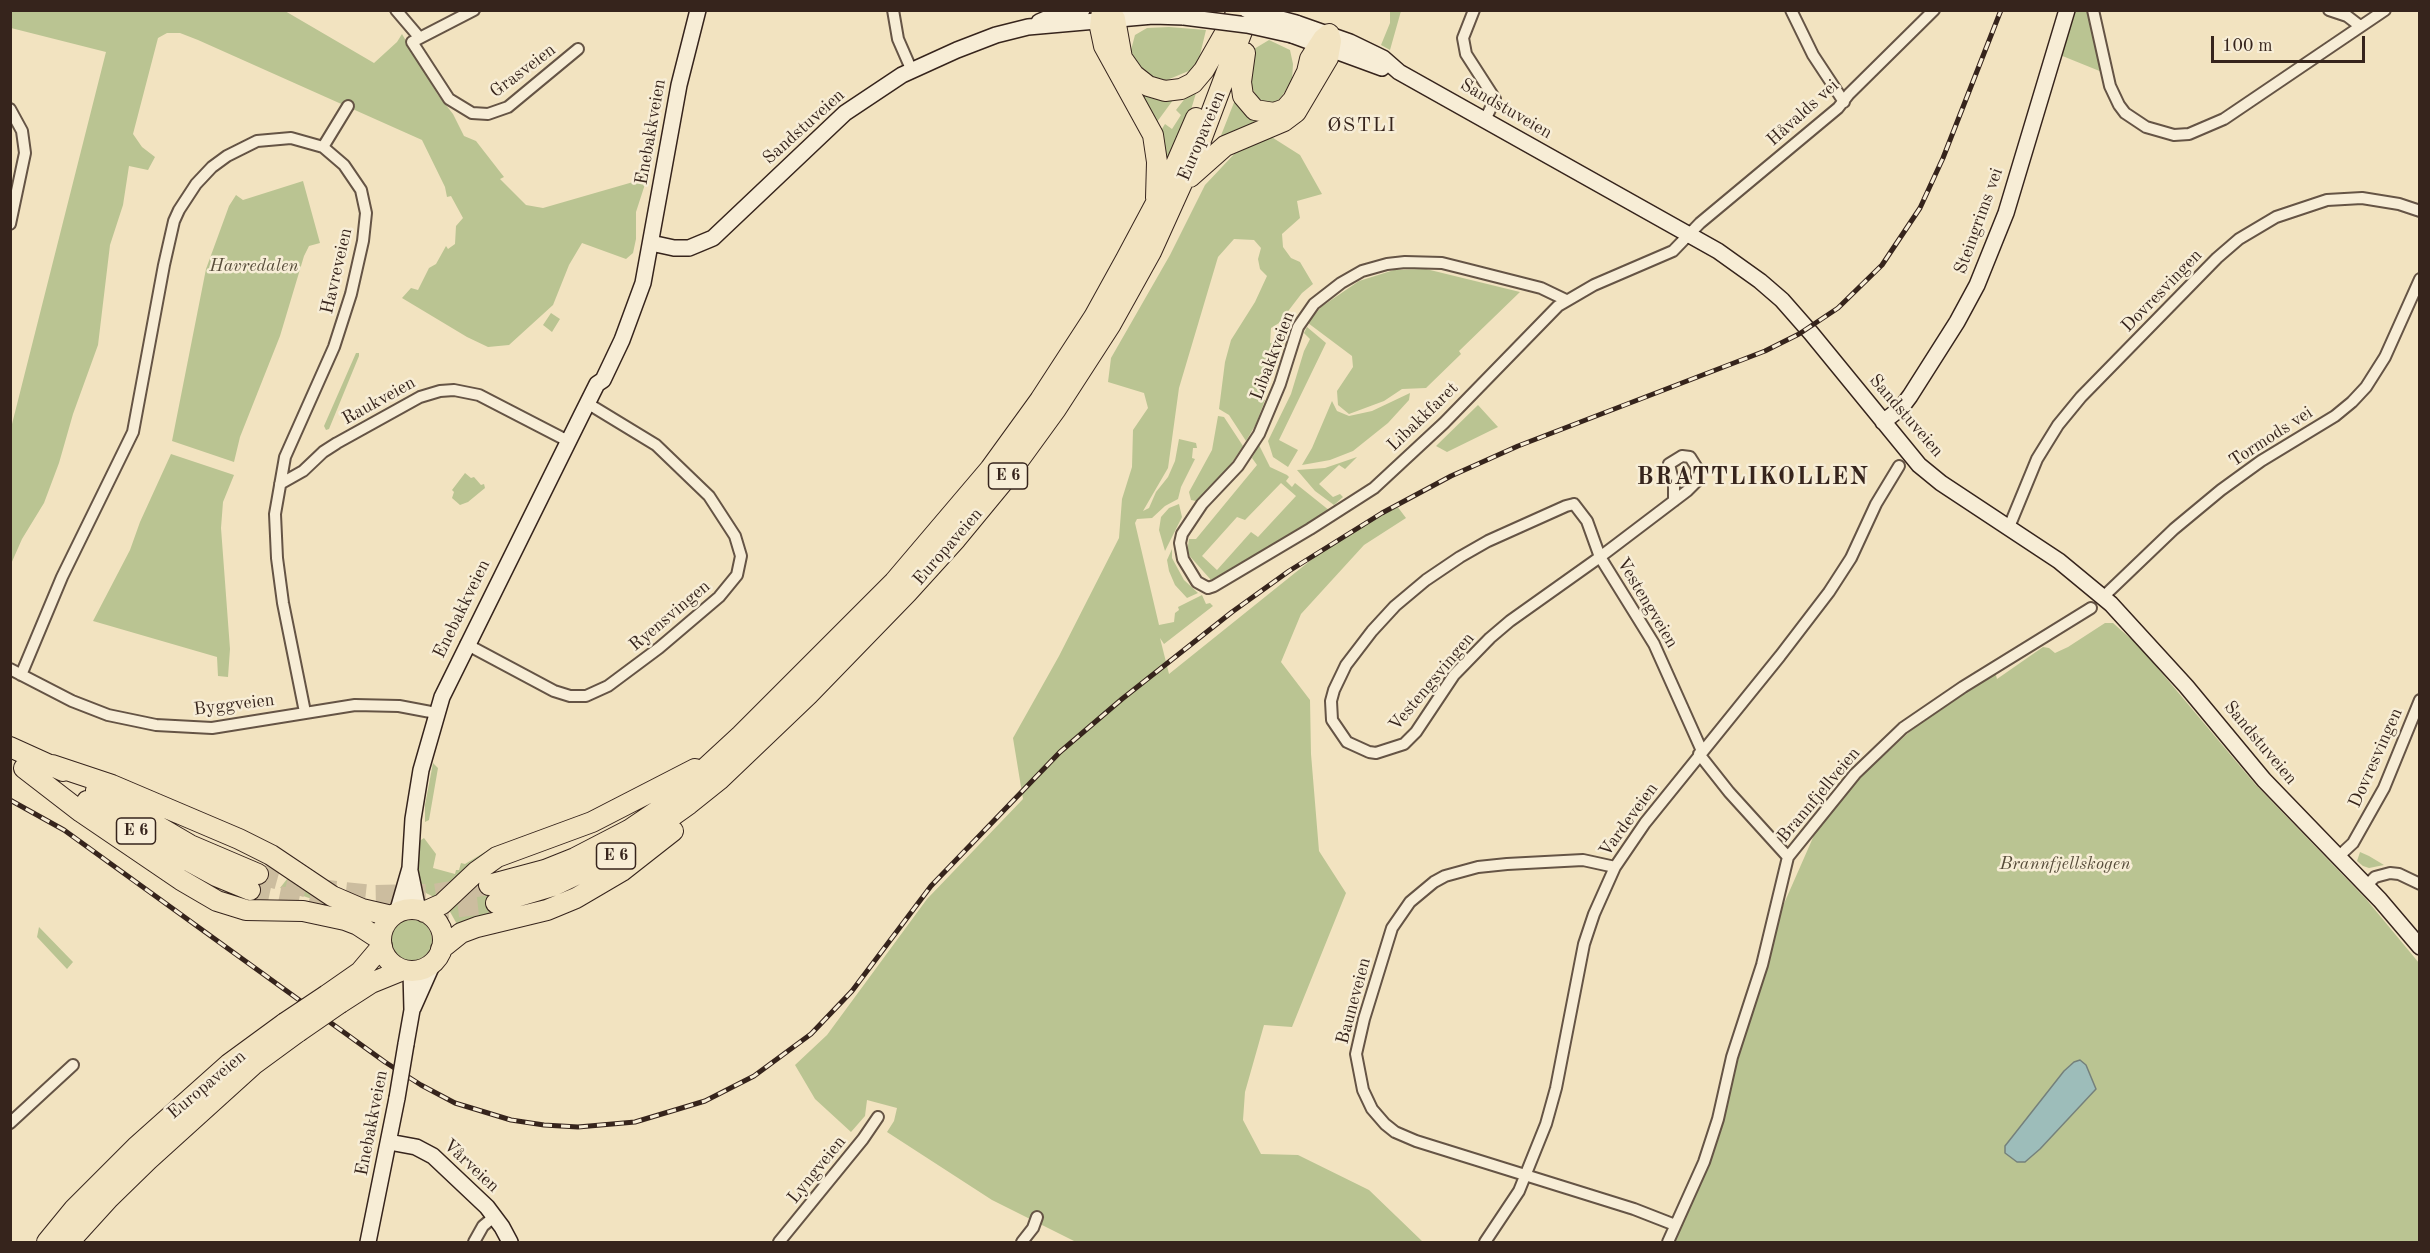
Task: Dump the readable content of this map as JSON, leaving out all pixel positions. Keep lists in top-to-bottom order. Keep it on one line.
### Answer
{"streets":{"highway":["Europaveien","E 6"],"main road":["Sandstuveien","Enebakkveien","Steingrims vei","Vårveien"],"street":["Grasveien","Håvalds vei","Havreveien","Dovresvingen","Libakkveien","Raukveien","Libakkfaret","Tormods vei","Vestengveien","Ryensvingen","Vestengsvingen","Byggveien","Brannfjellveien","Vardeveien","Bauneveien","Lyngveien"]},"crossings":[["Sandstuveien","Håvalds vei"],["Sandstuveien","Enebakkveien"],["Sandstuveien","Europaveien"],["Sandstuveien","Steingrims vei"],["Sandstuveien","Dovresvingen"],["Sandstuveien","Libakkfaret"],["Sandstuveien","Tormods vei"],["Sandstuveien","E 6"],["Håvalds vei","Libakkfaret"],["Enebakkveien","Europaveien"],["Enebakkveien","Raukveien"],["Enebakkveien","E 6"],["Enebakkveien","Ryensvingen"],["Enebakkveien","Byggveien"],["Enebakkveien","Vårveien"],["Europaveien","E 6"],["Havreveien","Raukveien"],["Havreveien","Byggveien"],["Libakkveien","Libakkfaret"],["Vestengveien","Vestengsvingen"],["Vestengveien","Brannfjellveien"],["Vestengveien","Vardeveien"],["Brannfjellveien","Bauneveien"],["Vardeveien","Bauneveien"]],"districts":["ØSTLI","BRATTLIKOLLEN"],"parks":["Havredalen","Brannfjellskogen"],"scale_bar":"100 m"}
